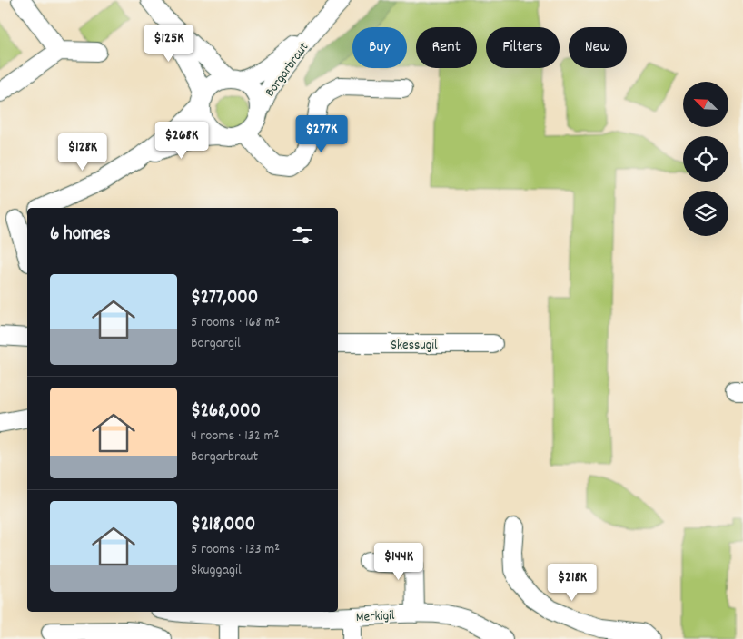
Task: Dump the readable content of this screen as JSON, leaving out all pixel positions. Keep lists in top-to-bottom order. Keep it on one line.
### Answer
{"streets":{"street":["Borgarbraut","Skessugil","Merkigil"]},"north":"top left","page":{"price":["$125K","$277K","$268K","$128K","$144K","$218K"],"chip":["Buy","Rent","Filters","New"],"heading":"6 homes","list":[{"name":"$277,000","note":"5 rooms · 168 m² · Borgargil"},{"name":"$268,000","note":"4 rooms · 132 m² · Borgarbraut"},{"name":"$218,000","note":"5 rooms · 133 m² · Skuggagil"}]}}
